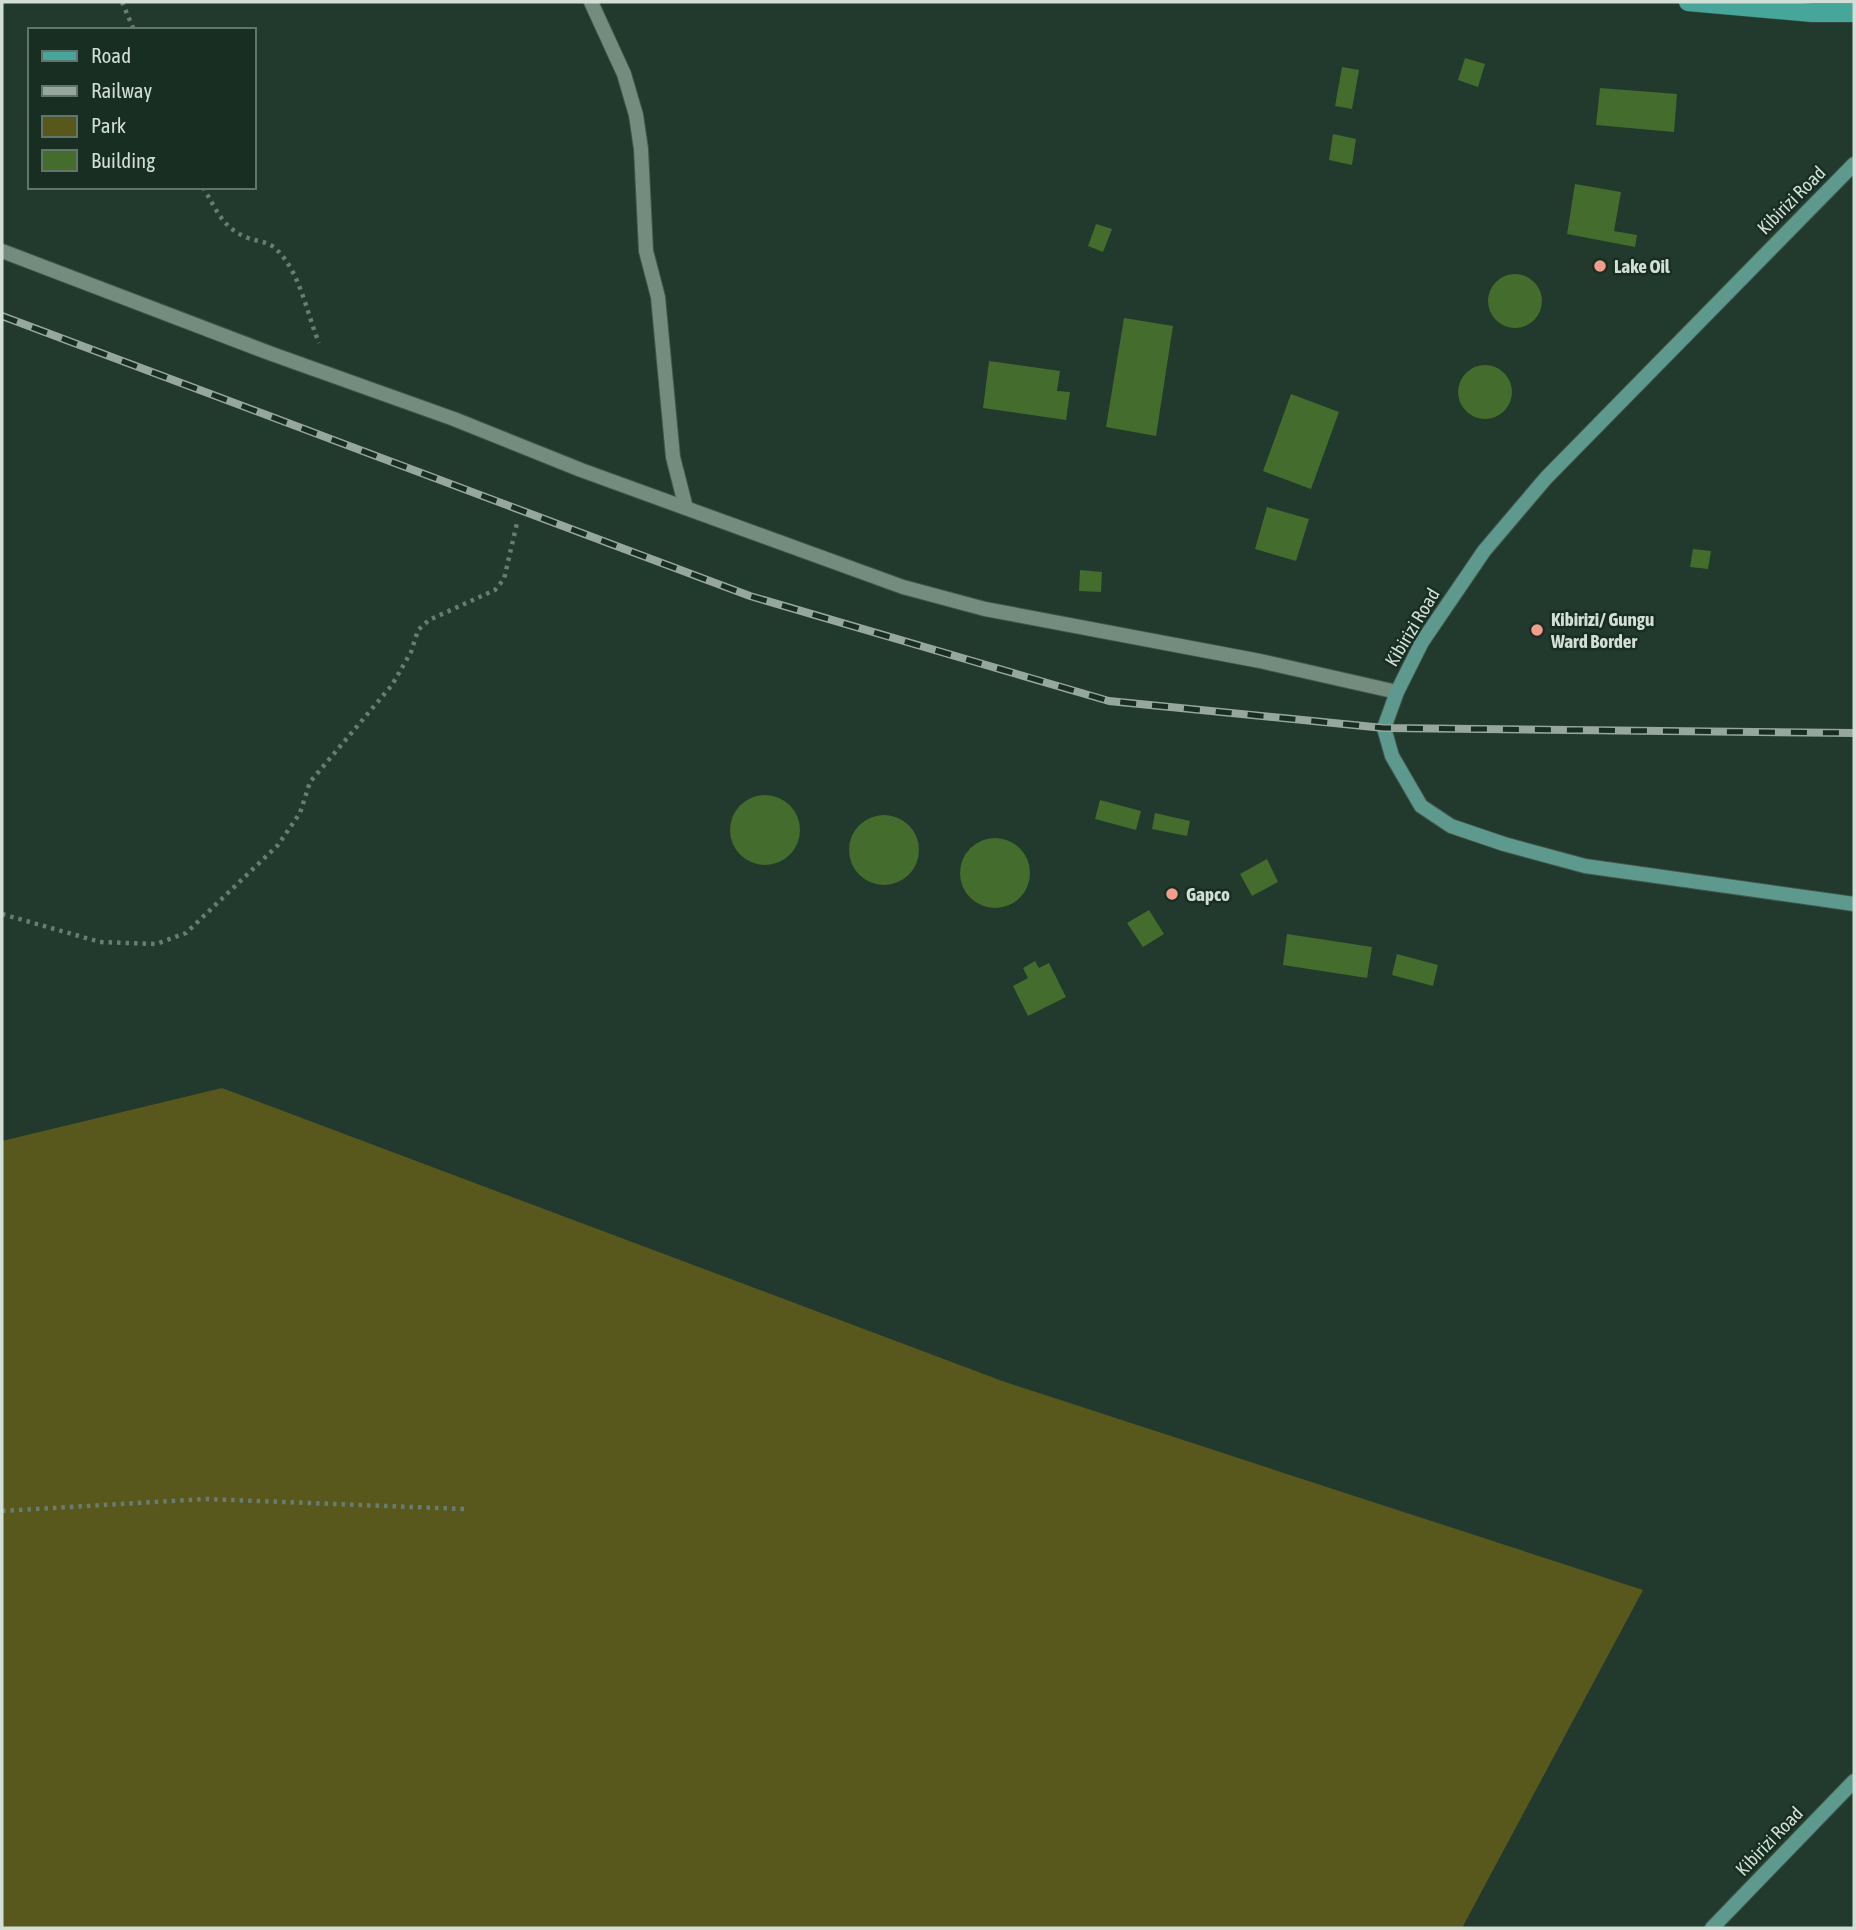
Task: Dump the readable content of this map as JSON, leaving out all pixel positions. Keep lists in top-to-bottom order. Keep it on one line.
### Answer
{"streets":{"street":["Kibirizi Road"]},"places":["Lake Oil","Kibirizi/ Gungu Ward Border","Gapco"],"legend":["Road","Railway","Park","Building"]}
